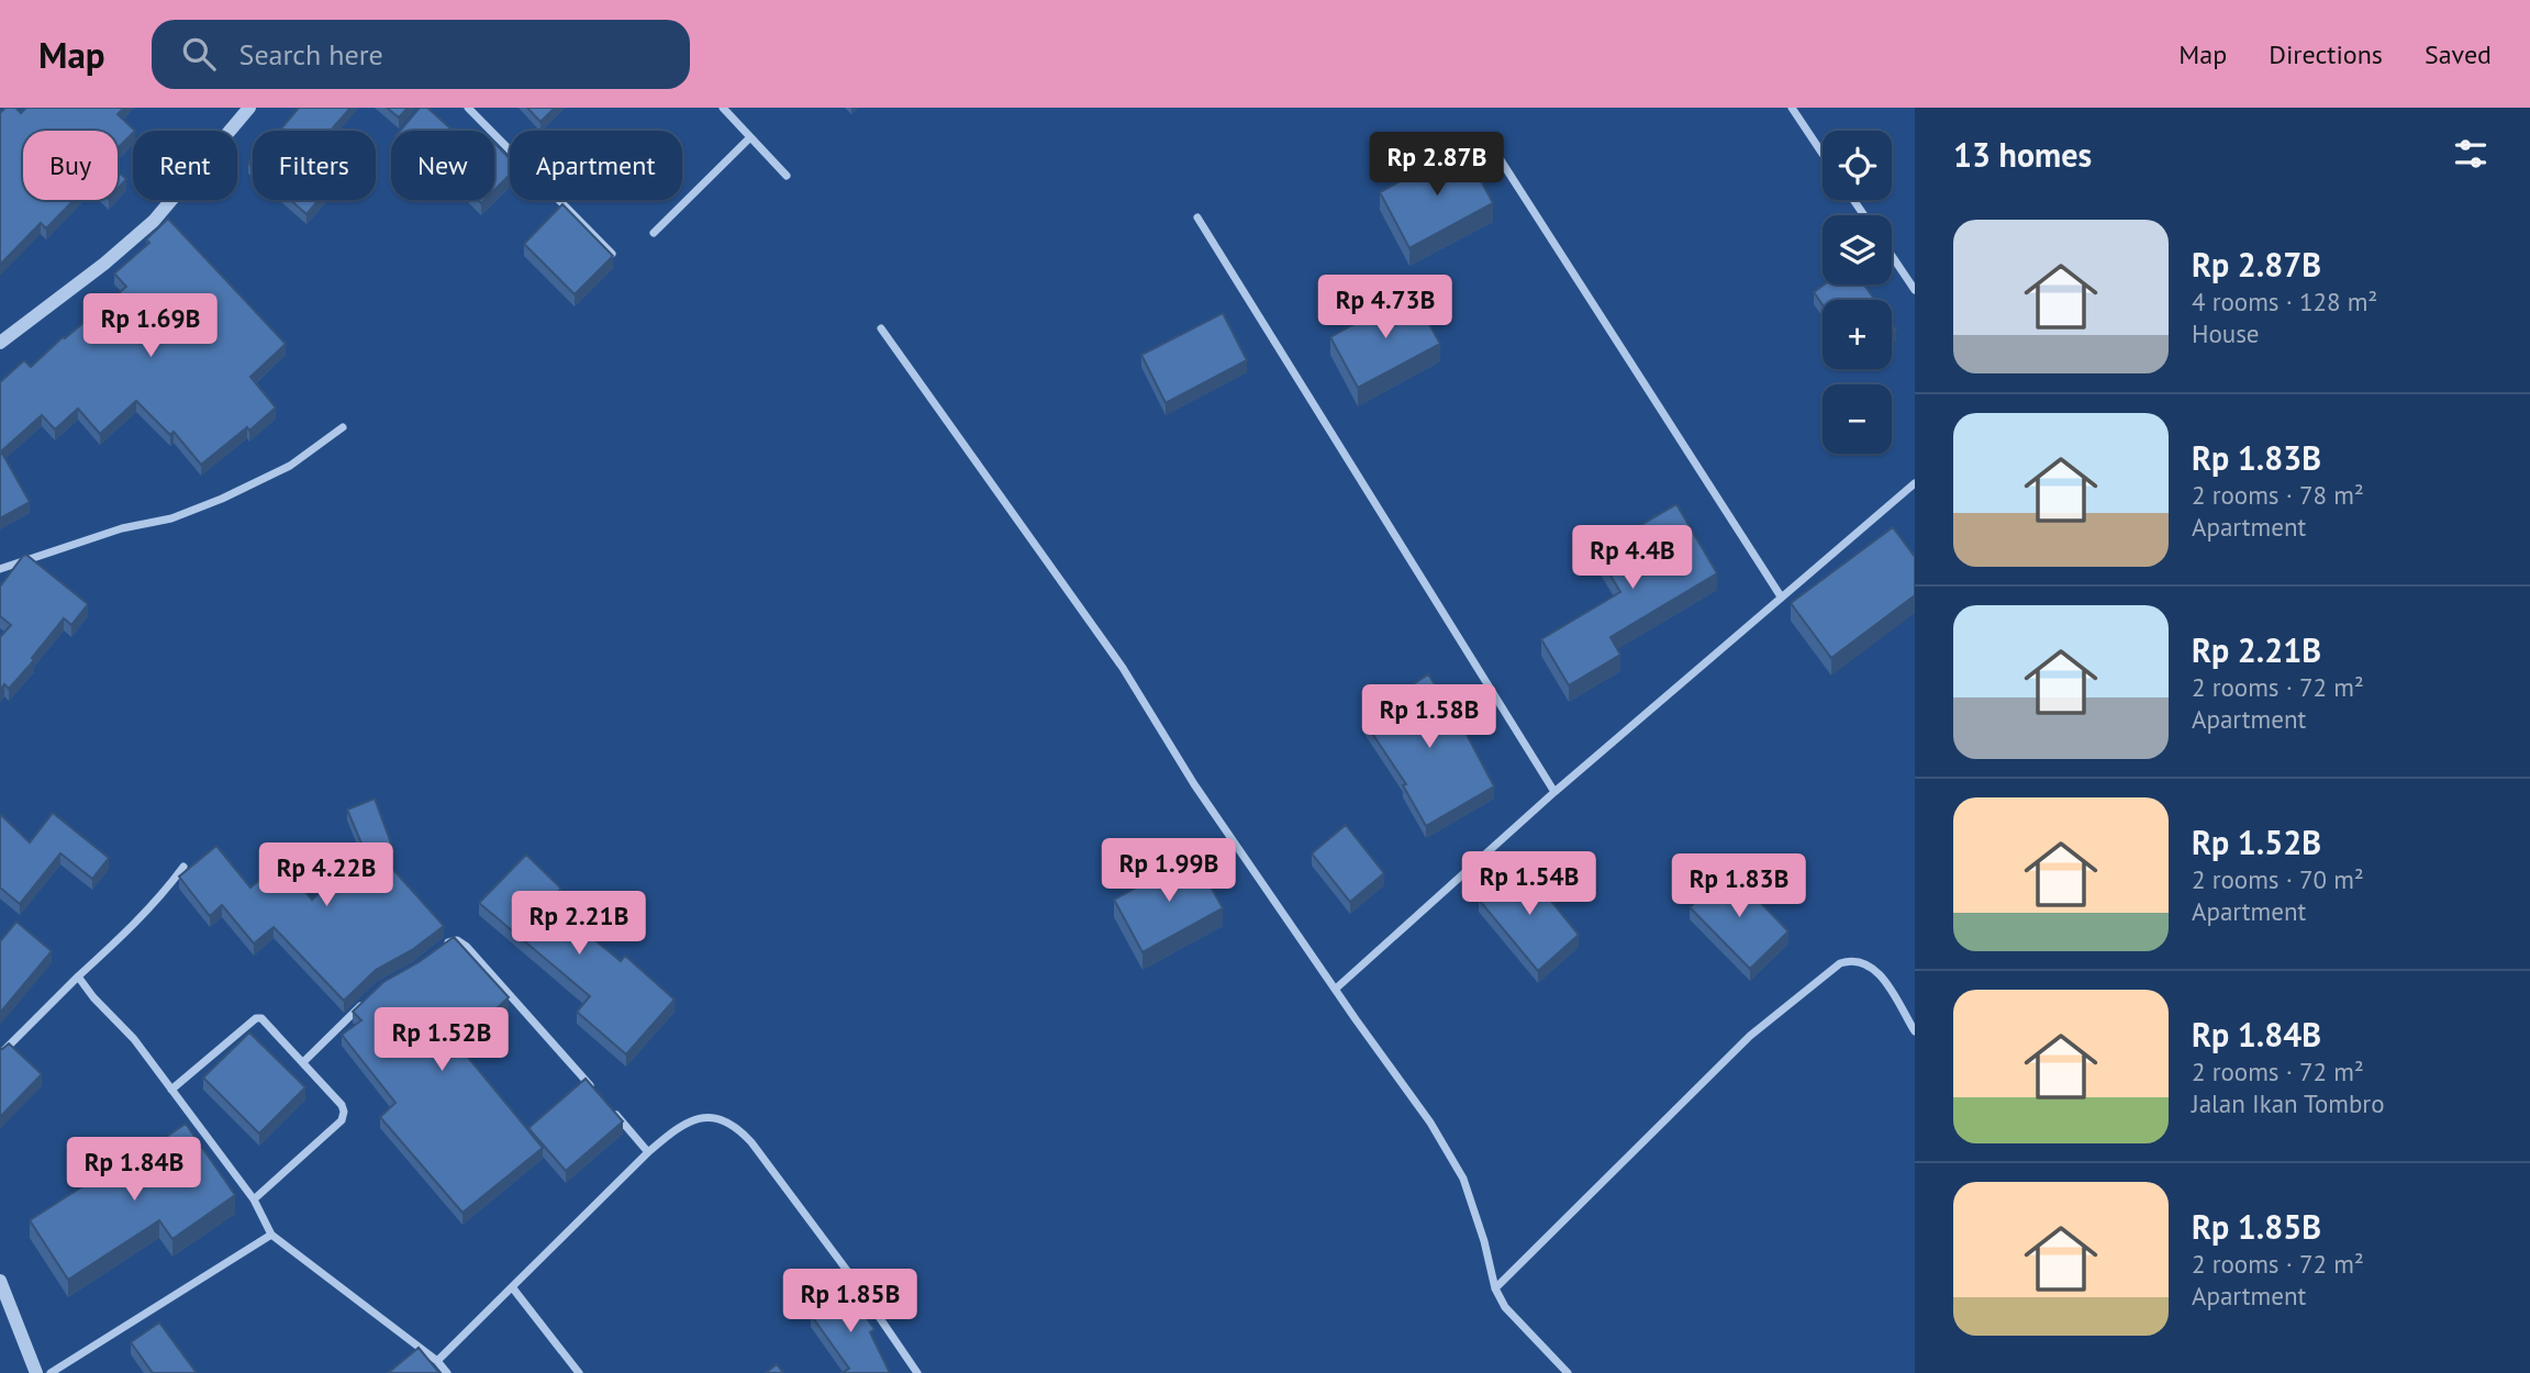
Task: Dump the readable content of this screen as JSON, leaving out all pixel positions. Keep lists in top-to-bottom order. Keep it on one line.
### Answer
{"page":{"header":"Map","search":"Search here","nav":["Map","Directions","Saved"],"heading":"13 homes","map_buttons":["+","−"],"chip":["Buy","Rent","Filters","New","Apartment"],"price":["Rp 2.87B","Rp 4.73B","Rp 1.69B","Rp 4.4B","Rp 1.58B","Rp 1.99B","Rp 4.22B","Rp 1.54B","Rp 1.83B","Rp 2.21B","Rp 1.52B","Rp 1.84B","Rp 1.85B"],"list":[{"name":"Rp 2.87B","note":"4 rooms · 128 m² · House"},{"name":"Rp 1.83B","note":"2 rooms · 78 m² · Apartment"},{"name":"Rp 2.21B","note":"2 rooms · 72 m² · Apartment"},{"name":"Rp 1.52B","note":"2 rooms · 70 m² · Apartment"},{"name":"Rp 1.84B","note":"2 rooms · 72 m² · Jalan Ikan Tombro"},{"name":"Rp 1.85B","note":"2 rooms · 72 m² · Apartment"}]}}
